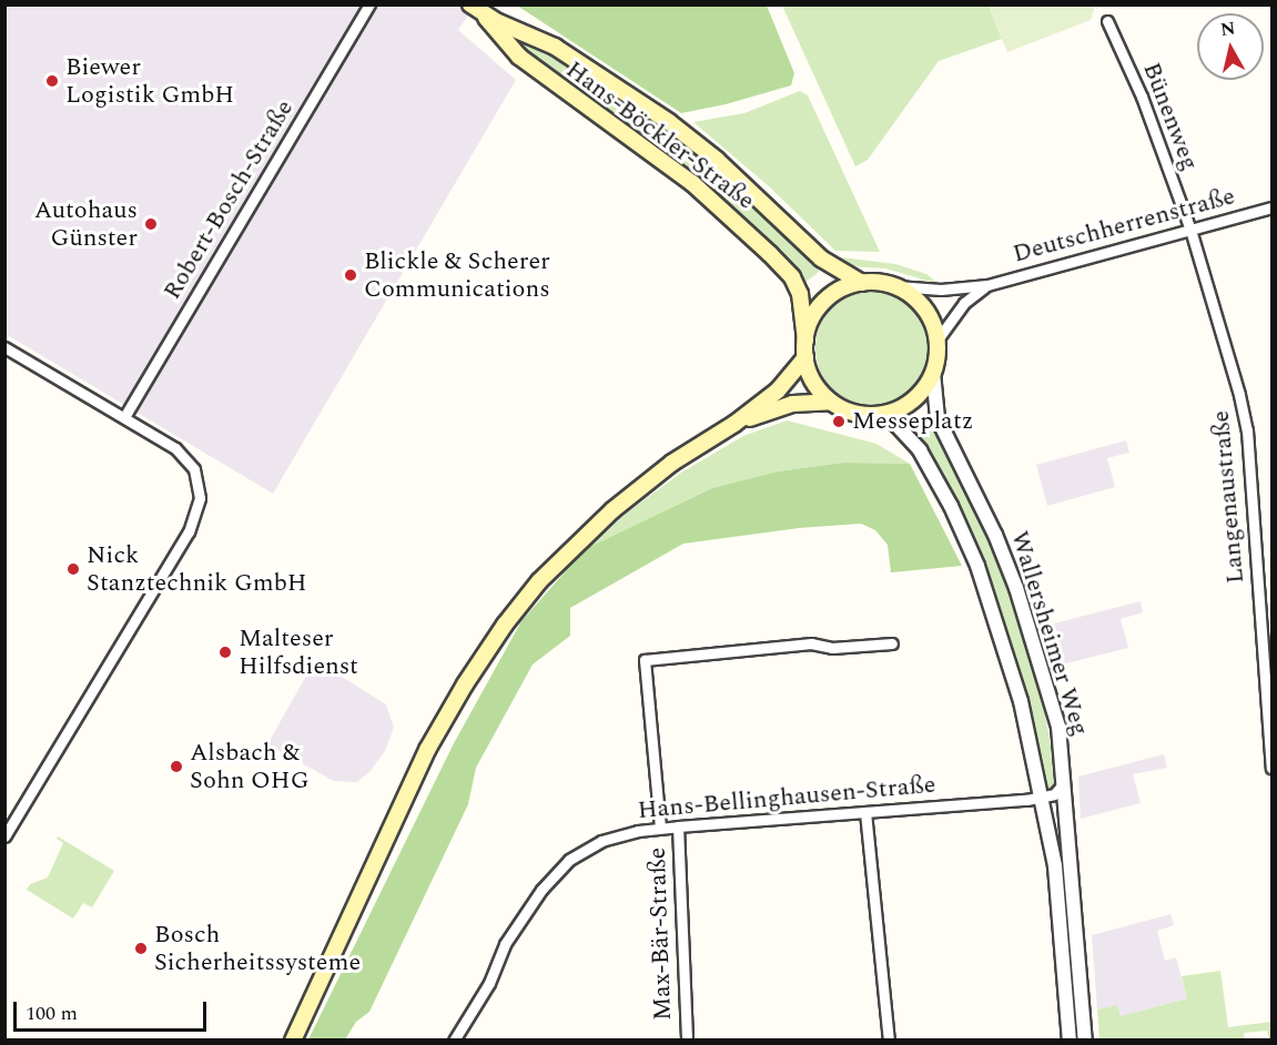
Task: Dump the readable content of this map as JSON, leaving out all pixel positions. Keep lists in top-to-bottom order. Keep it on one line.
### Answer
{"streets":{"main road":["Hans-Böckler-Straße","Wallersheimer Weg"],"street":["Bünenweg","Robert-Bosch-Straße","Deutschherrenstraße","Langenaustraße","Hans-Bellinghausen-Straße","Max-Bär-Straße"]},"crossings":[["Bünenweg","Deutschherrenstraße"],["Bünenweg","Langenaustraße"],["Hans-Böckler-Straße","Deutschherrenstraße"],["Hans-Böckler-Straße","Wallersheimer Weg"],["Deutschherrenstraße","Langenaustraße"],["Deutschherrenstraße","Wallersheimer Weg"],["Wallersheimer Weg","Hans-Bellinghausen-Straße"],["Hans-Bellinghausen-Straße","Max-Bär-Straße"]],"places":["Biewer Logistik GmbH","Autohaus Günster","Blickle & Scherer Communications","Messeplatz","Nick Stanztechnik GmbH","Malteser Hilfsdienst","Alsbach & Sohn OHG","Bosch Sicherheitssysteme"],"scale_bar":"100 m","north":"top"}
